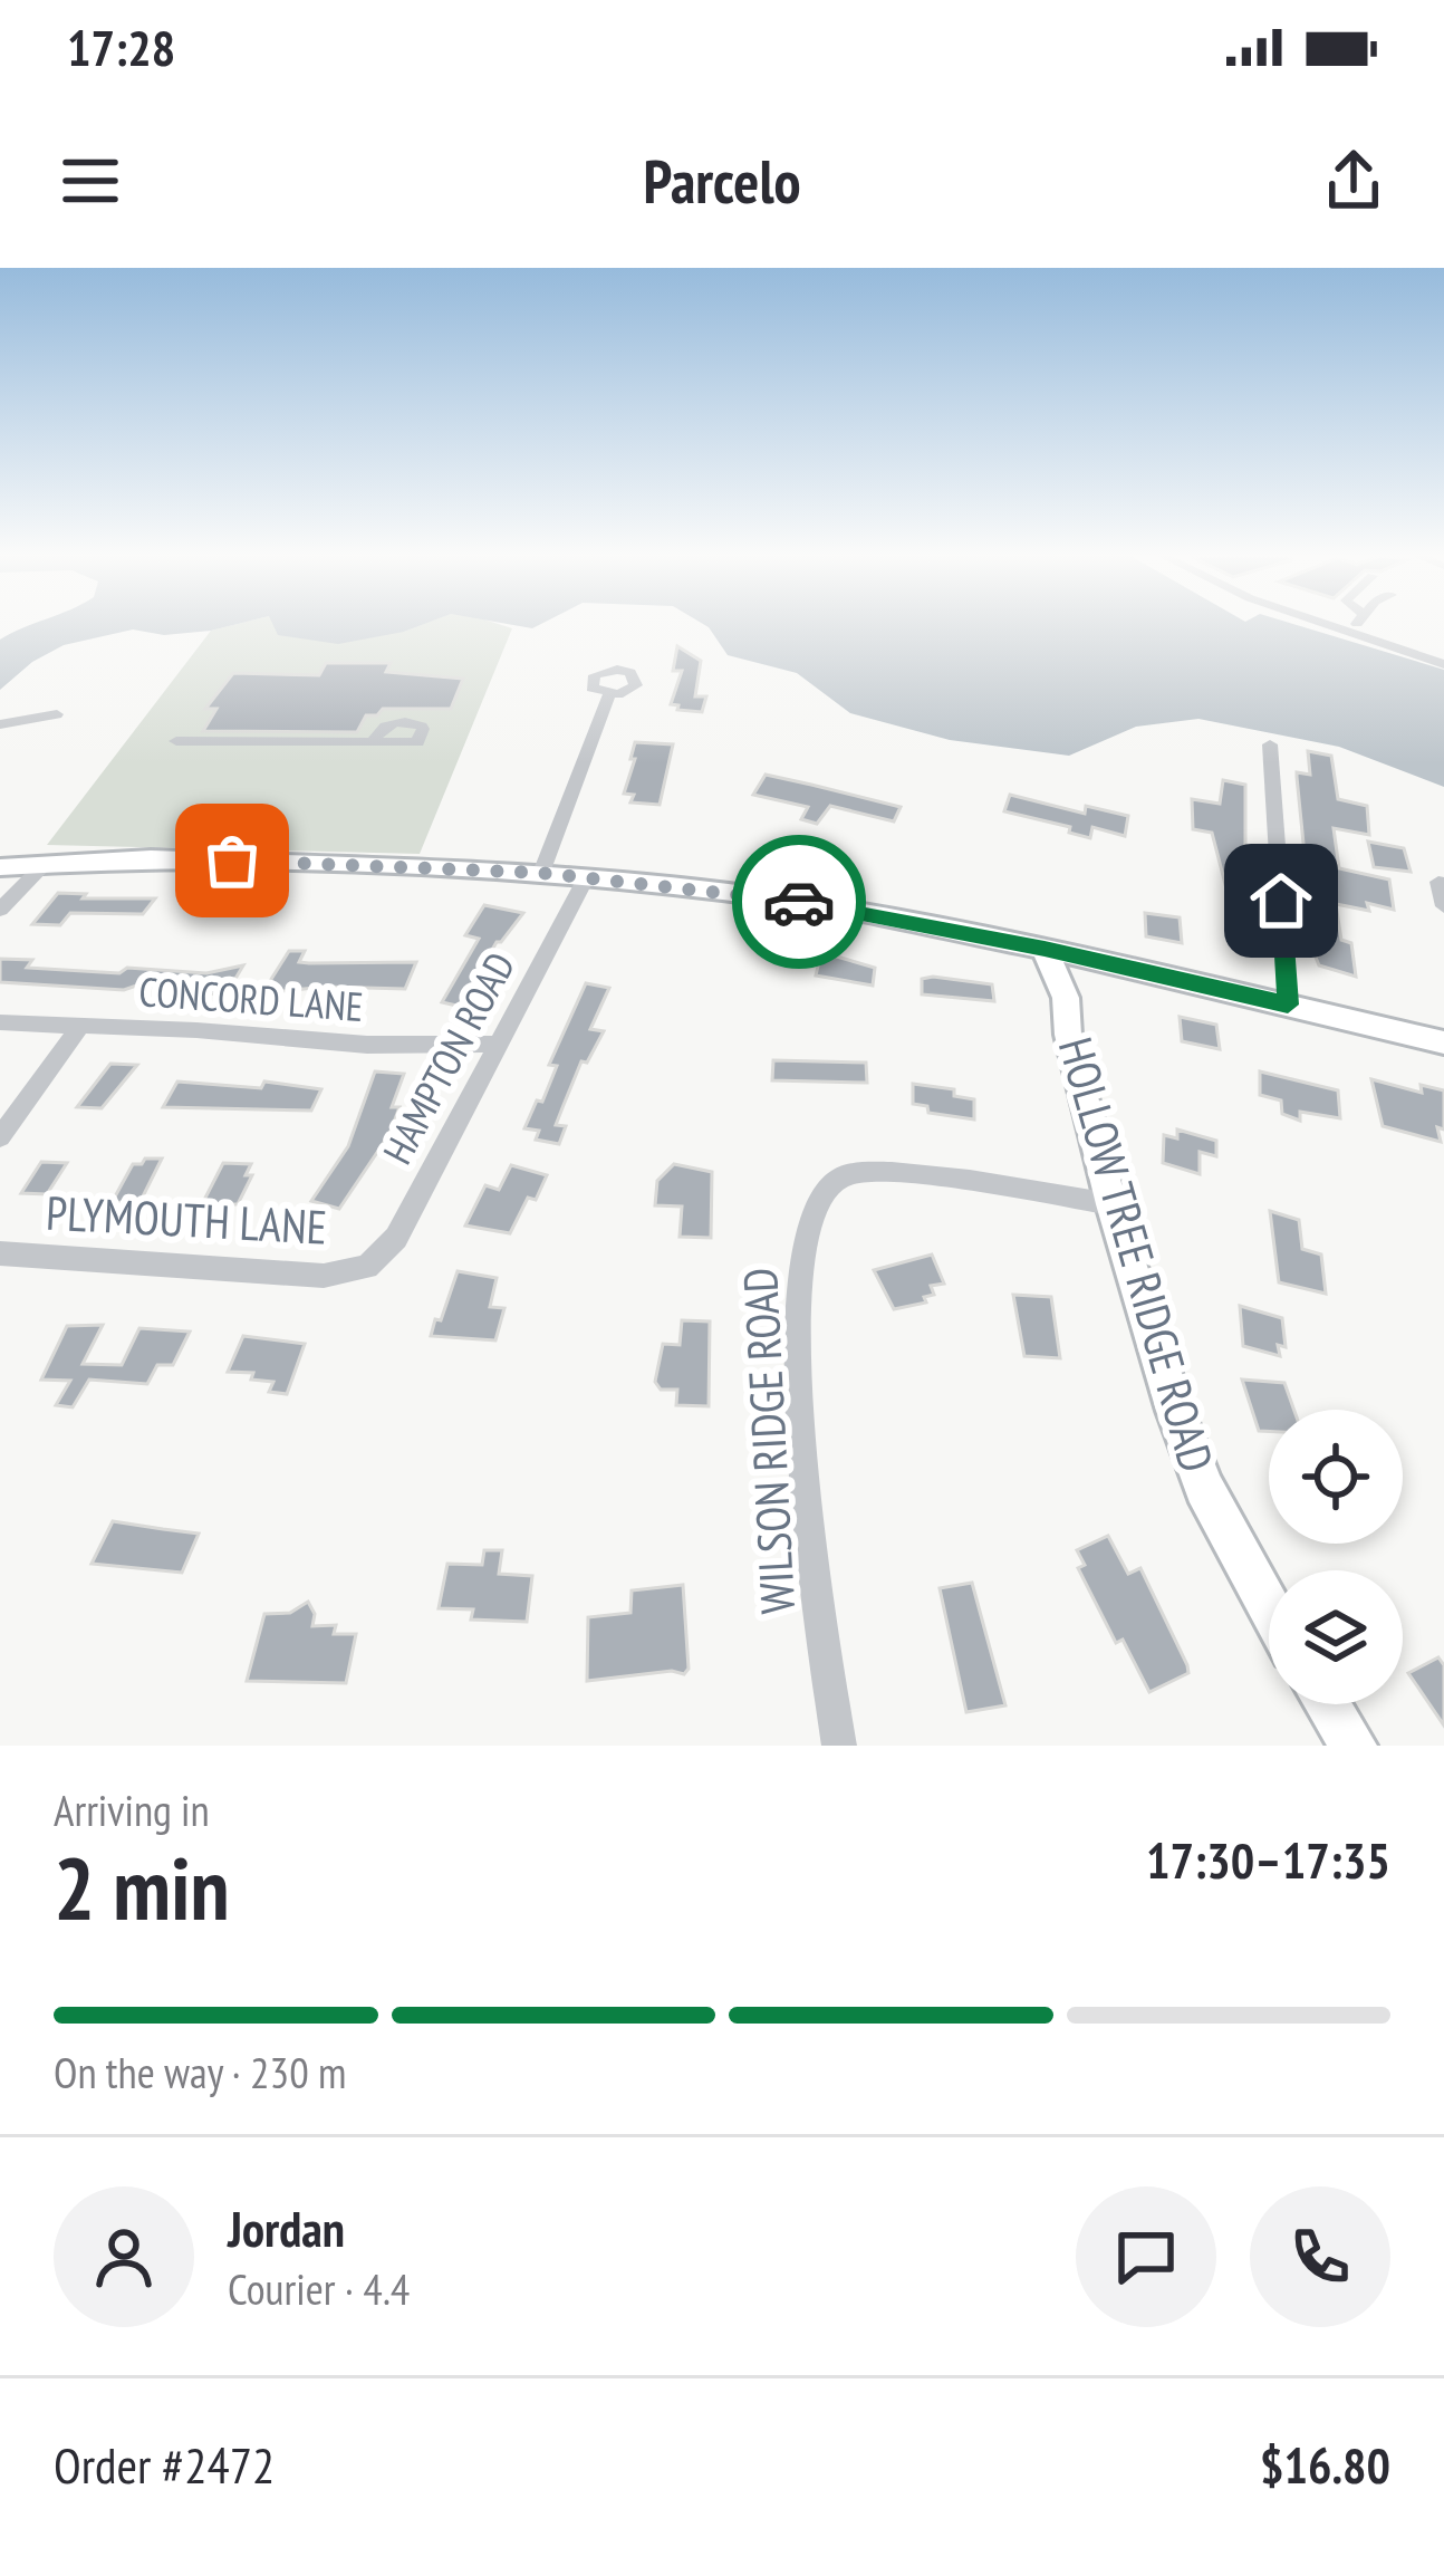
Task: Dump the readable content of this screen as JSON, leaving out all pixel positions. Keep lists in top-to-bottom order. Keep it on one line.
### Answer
{"streets":{"main road":["HOLLOW TREE RIDGE ROAD"],"street":["CONCORD LANE","HAMPTON ROAD","PLYMOUTH LANE","WILSON RIDGE ROAD"]},"crossings":[["CONCORD LANE","HAMPTON ROAD"],["HAMPTON ROAD","PLYMOUTH LANE"],["HOLLOW TREE RIDGE ROAD","WILSON RIDGE ROAD"]],"page":{"status":"17:28","header":"Parcelo","heading":["2 min","Arriving in","17:30–17:35"],"panel":["Jordan","Courier · 4.4","Order #2472","$16.80"],"bar":"On the way · 230 m"}}
